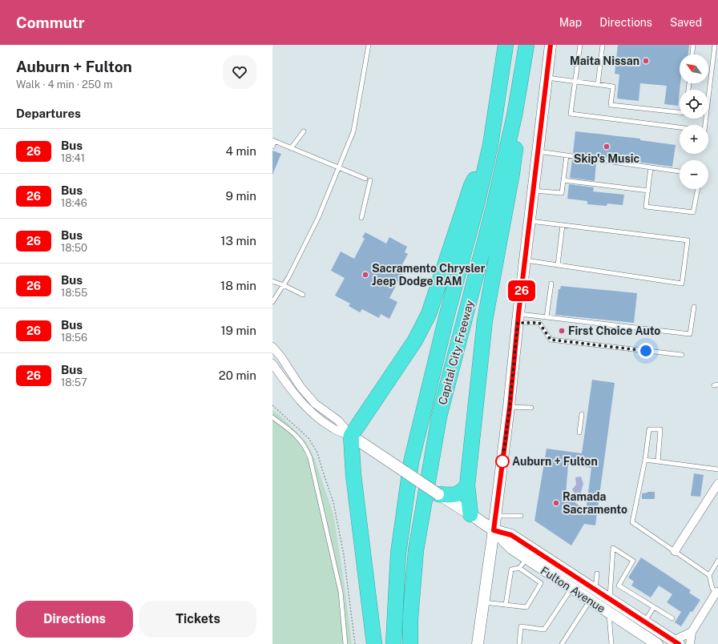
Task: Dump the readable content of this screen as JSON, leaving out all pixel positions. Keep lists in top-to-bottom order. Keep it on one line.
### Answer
{"streets":{"highway":["Capital City Freeway"],"main road":["Fulton Avenue"]},"places":["Maita Nissan","Skip's Music","Sacramento Chrysler Jeep Dodge RAM","First Choice Auto","Auburn + Fulton","Ramada Sacramento"],"lines":["bus line 26"],"north":"top left","page":{"header":"Commutr","nav":["Map","Directions","Saved"],"heading":[["Auburn + Fulton","Walk · 4 min · 250 m"],"Departures"],"on_map":"26","map_buttons":["+","−"],"list":[{"mark":"26","name":"Bus","note":"18:41","value":"4 min"},{"mark":"26","name":"Bus","note":"18:46","value":"9 min"},{"mark":"26","name":"Bus","note":"18:50","value":"13 min"},{"mark":"26","name":"Bus","note":"18:55","value":"18 min"},{"mark":"26","name":"Bus","note":"18:56","value":"19 min"},{"mark":"26","name":"Bus","note":"18:57","value":"20 min"}],"buttons":["Directions","Tickets"]}}
